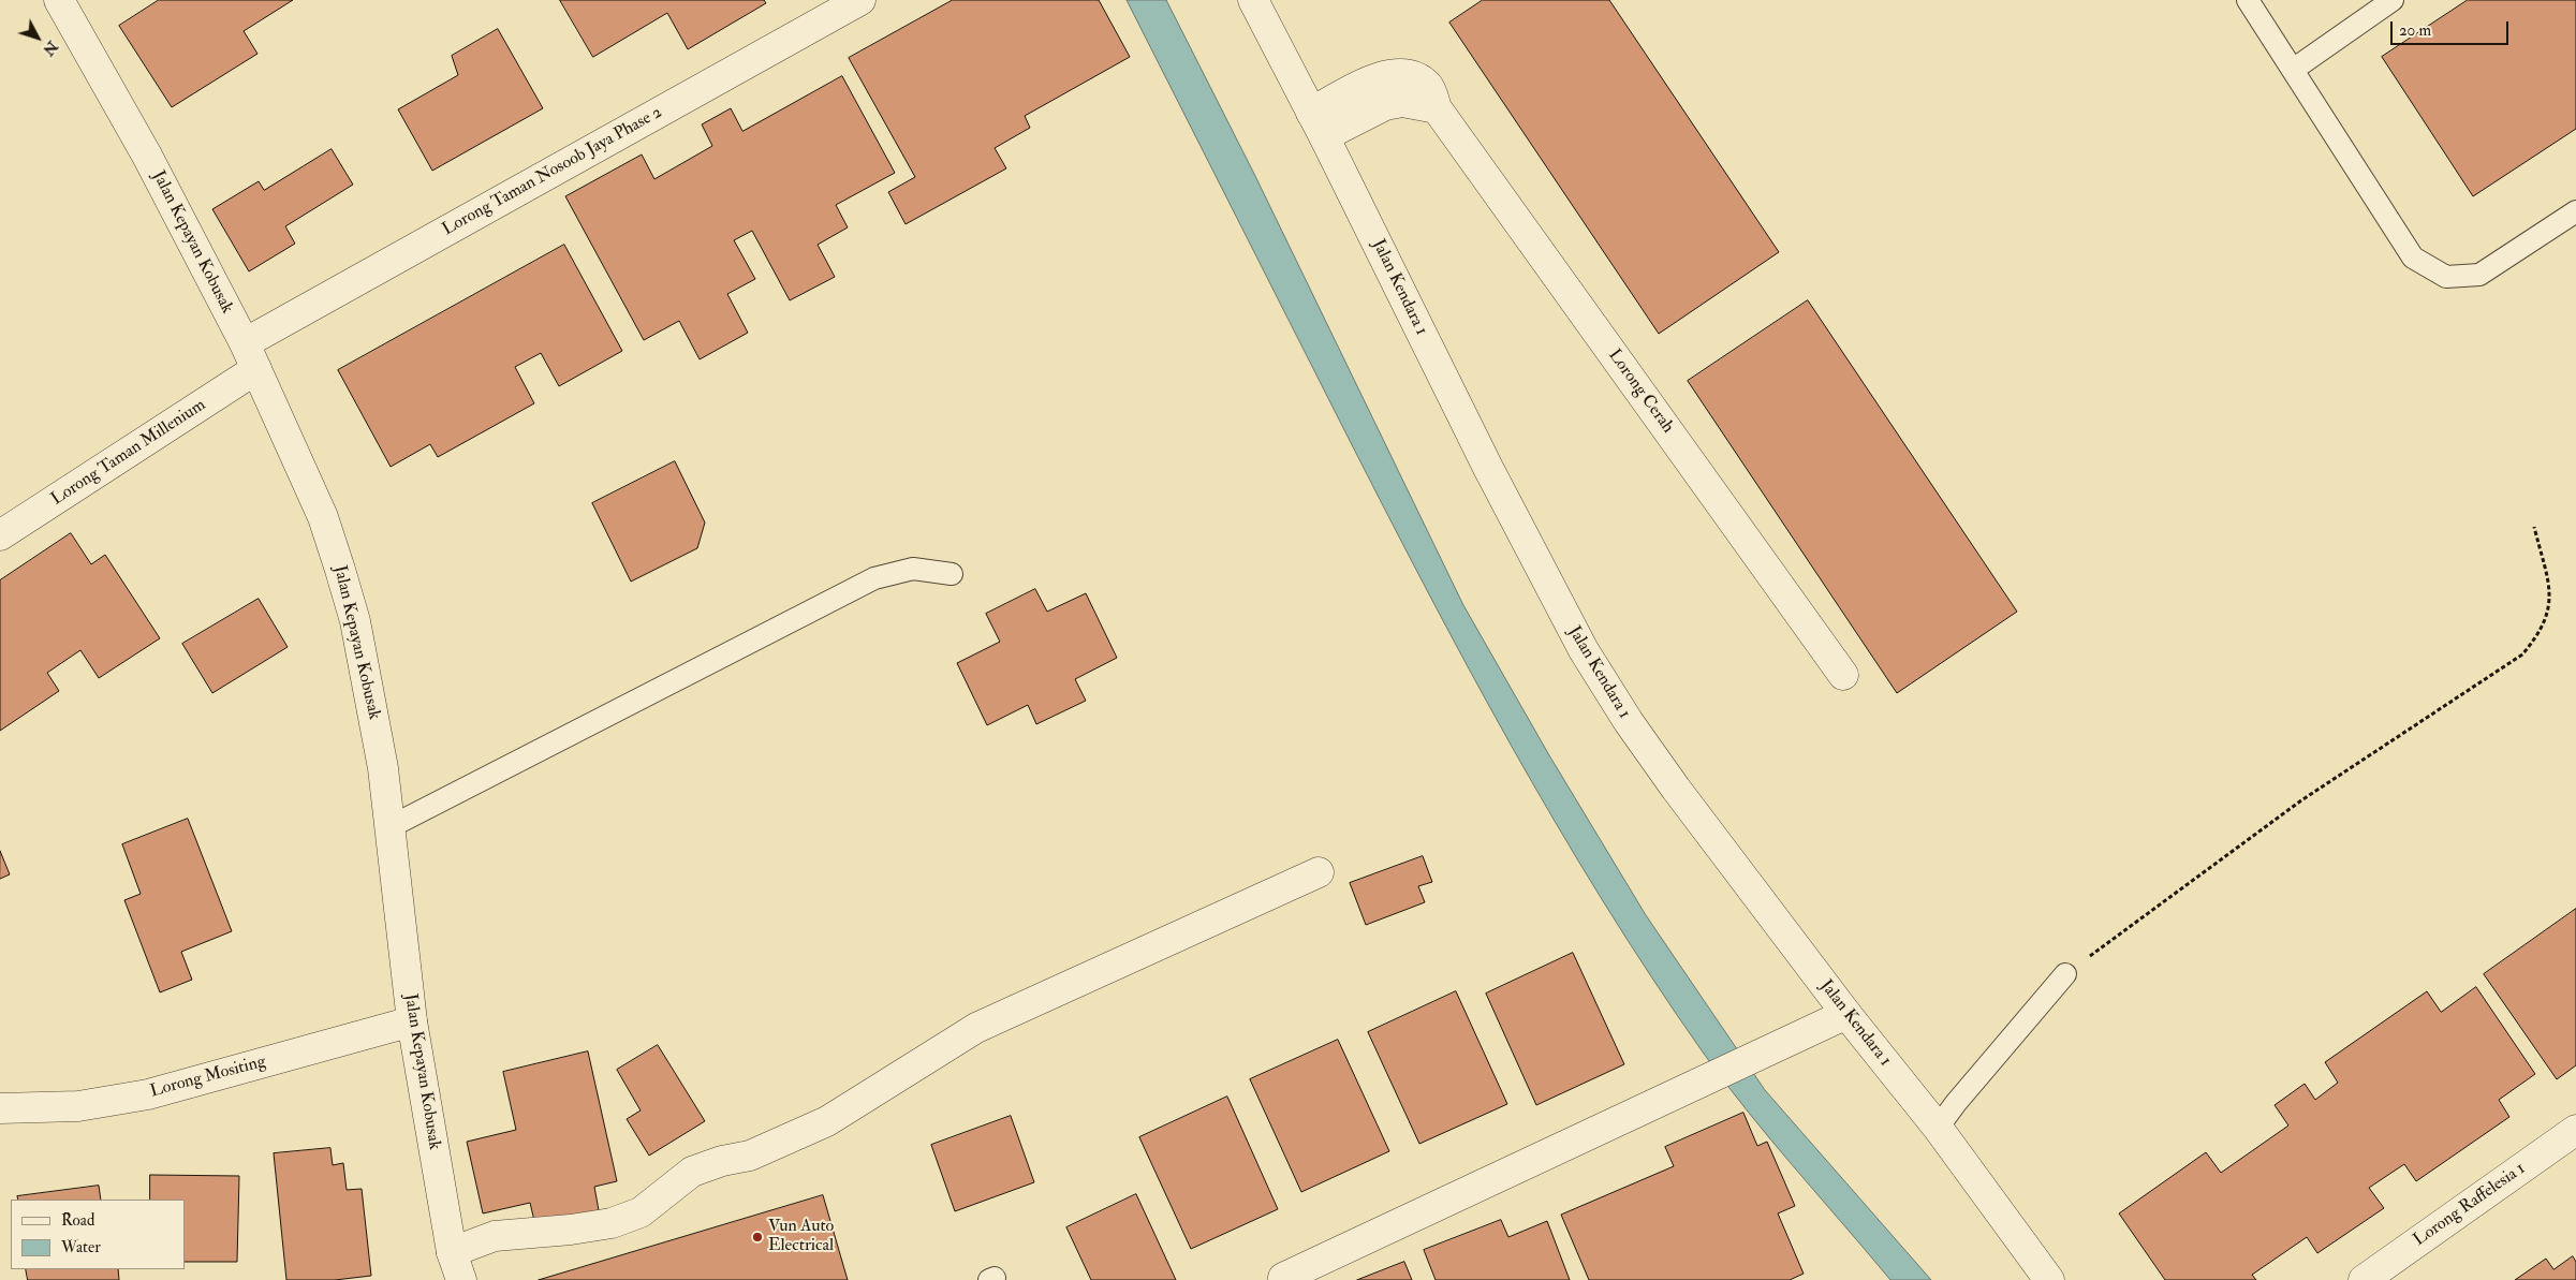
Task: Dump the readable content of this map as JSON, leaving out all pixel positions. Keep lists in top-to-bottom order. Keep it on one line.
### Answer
{"streets":{"street":["Lorong Taman Nosoob Jaya Phase 2","Jalan Kepayan Kobusak","Jalan Kendara 1","Lorong Cerah","Lorong Taman Millenium","Lorong Mositing","Lorong Raffelesia 1"]},"crossings":[["Lorong Taman Nosoob Jaya Phase 2","Jalan Kepayan Kobusak"],["Jalan Kepayan Kobusak","Lorong Taman Millenium"],["Jalan Kepayan Kobusak","Lorong Mositing"],["Jalan Kendara 1","Lorong Cerah"]],"places":["Vun Auto Electrical"],"legend":["Road","Water"],"scale_bar":"20 m","north":"bottom right"}
